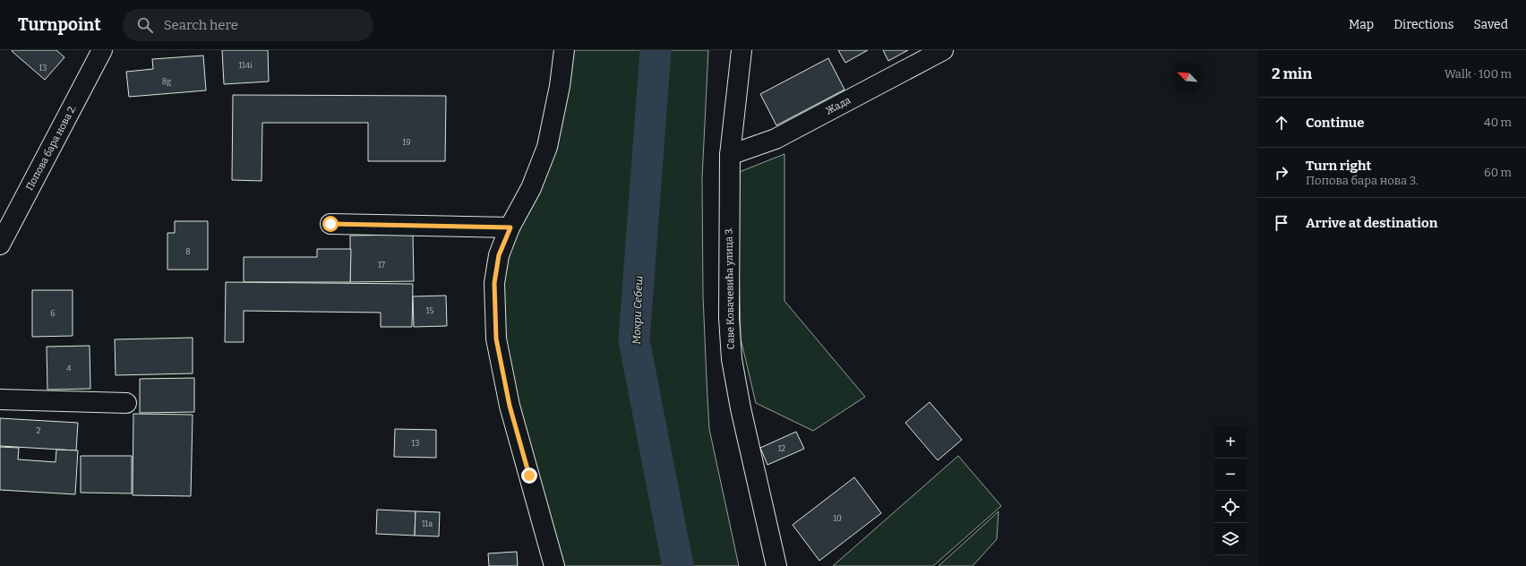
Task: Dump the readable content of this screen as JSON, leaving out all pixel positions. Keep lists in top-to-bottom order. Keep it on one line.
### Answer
{"streets":{"street":["Жада","Попова бара нова 2.","Саве Ковачевића улица 3."]},"crossings":[["Жада","Саве Ковачевића улица 3."]],"water":["Мокри Себеш"],"house_numbers":["114i","13","8g","19","8","17","15","6","4","2","13","12","10","11a"],"north":"top left","page":{"header":"Turnpoint","search":"Search here","nav":["Map","Directions","Saved"],"heading":["2 min","Walk · 100 m"],"list":[["Continue","40 m"],["Turn right","Попова бара нова 3.","60 m"],"Arrive at destination"],"map_buttons":["+","−"]}}
